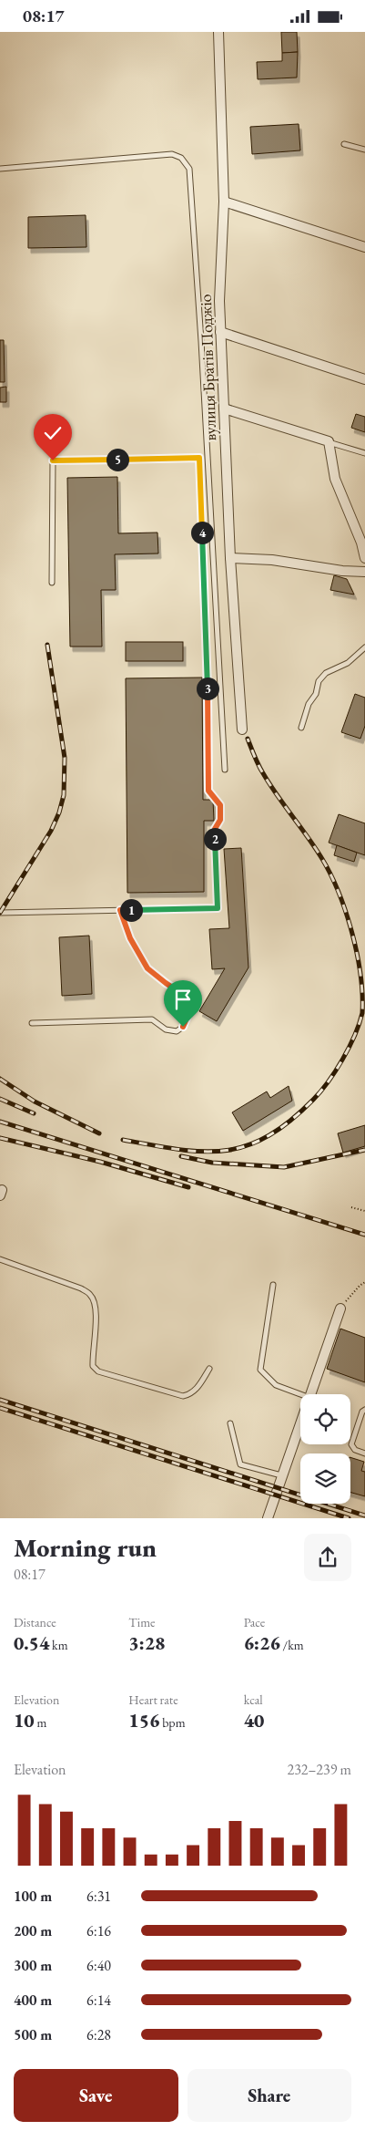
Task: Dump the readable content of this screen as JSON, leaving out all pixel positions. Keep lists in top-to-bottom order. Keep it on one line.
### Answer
{"streets":{"street":["вулиця Братів Поджіо"]},"page":{"status":"08:17","pins":["5","4","3","2","1"],"heading":["Morning run","08:17"],"stats":[["Distance","0.54 km"],["Time","3:28"],["Pace","6:26 /km"],["Elevation","10 m"],["Heart rate","156 bpm"],["kcal","40"]],"chart":["Elevation","232–239 m"],"list":[{"name":"100 m","note":"6:31"},{"name":"200 m","note":"6:16"},{"name":"300 m","note":"6:40"},{"name":"400 m","note":"6:14"},{"name":"500 m","note":"6:28"}],"buttons":["Save","Share"]}}
